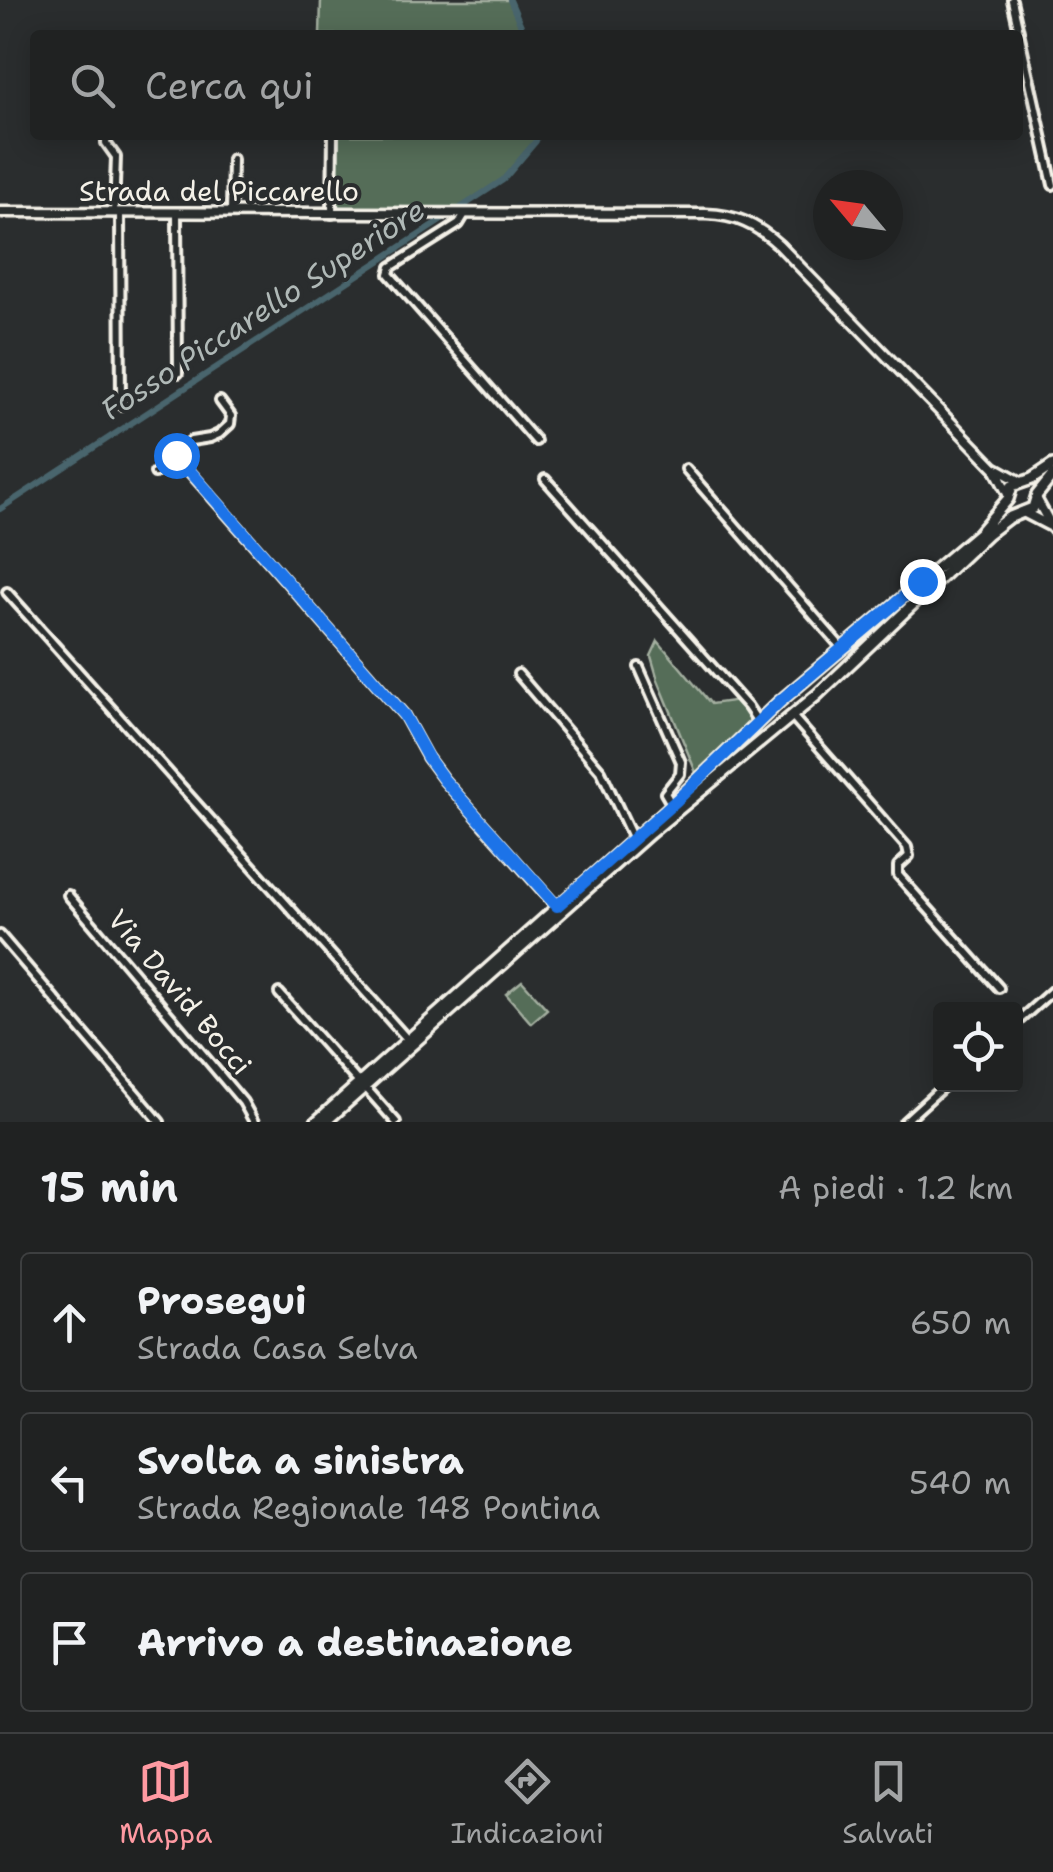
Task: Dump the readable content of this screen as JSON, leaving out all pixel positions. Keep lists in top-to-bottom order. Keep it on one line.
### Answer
{"streets":{"street":["Strada del Piccarello","Via David Bocci"]},"water":["Fosso Piccarello Superiore"],"north":"top left","page":{"search":"Cerca qui","heading":["15 min","A piedi · 1.2 km"],"list":[["Prosegui","Strada Casa Selva","650 m"],["Svolta a sinistra","Strada Regionale 148 Pontina","540 m"],"Arrivo a destinazione"],"nav":["Mappa","Indicazioni","Salvati"]}}
